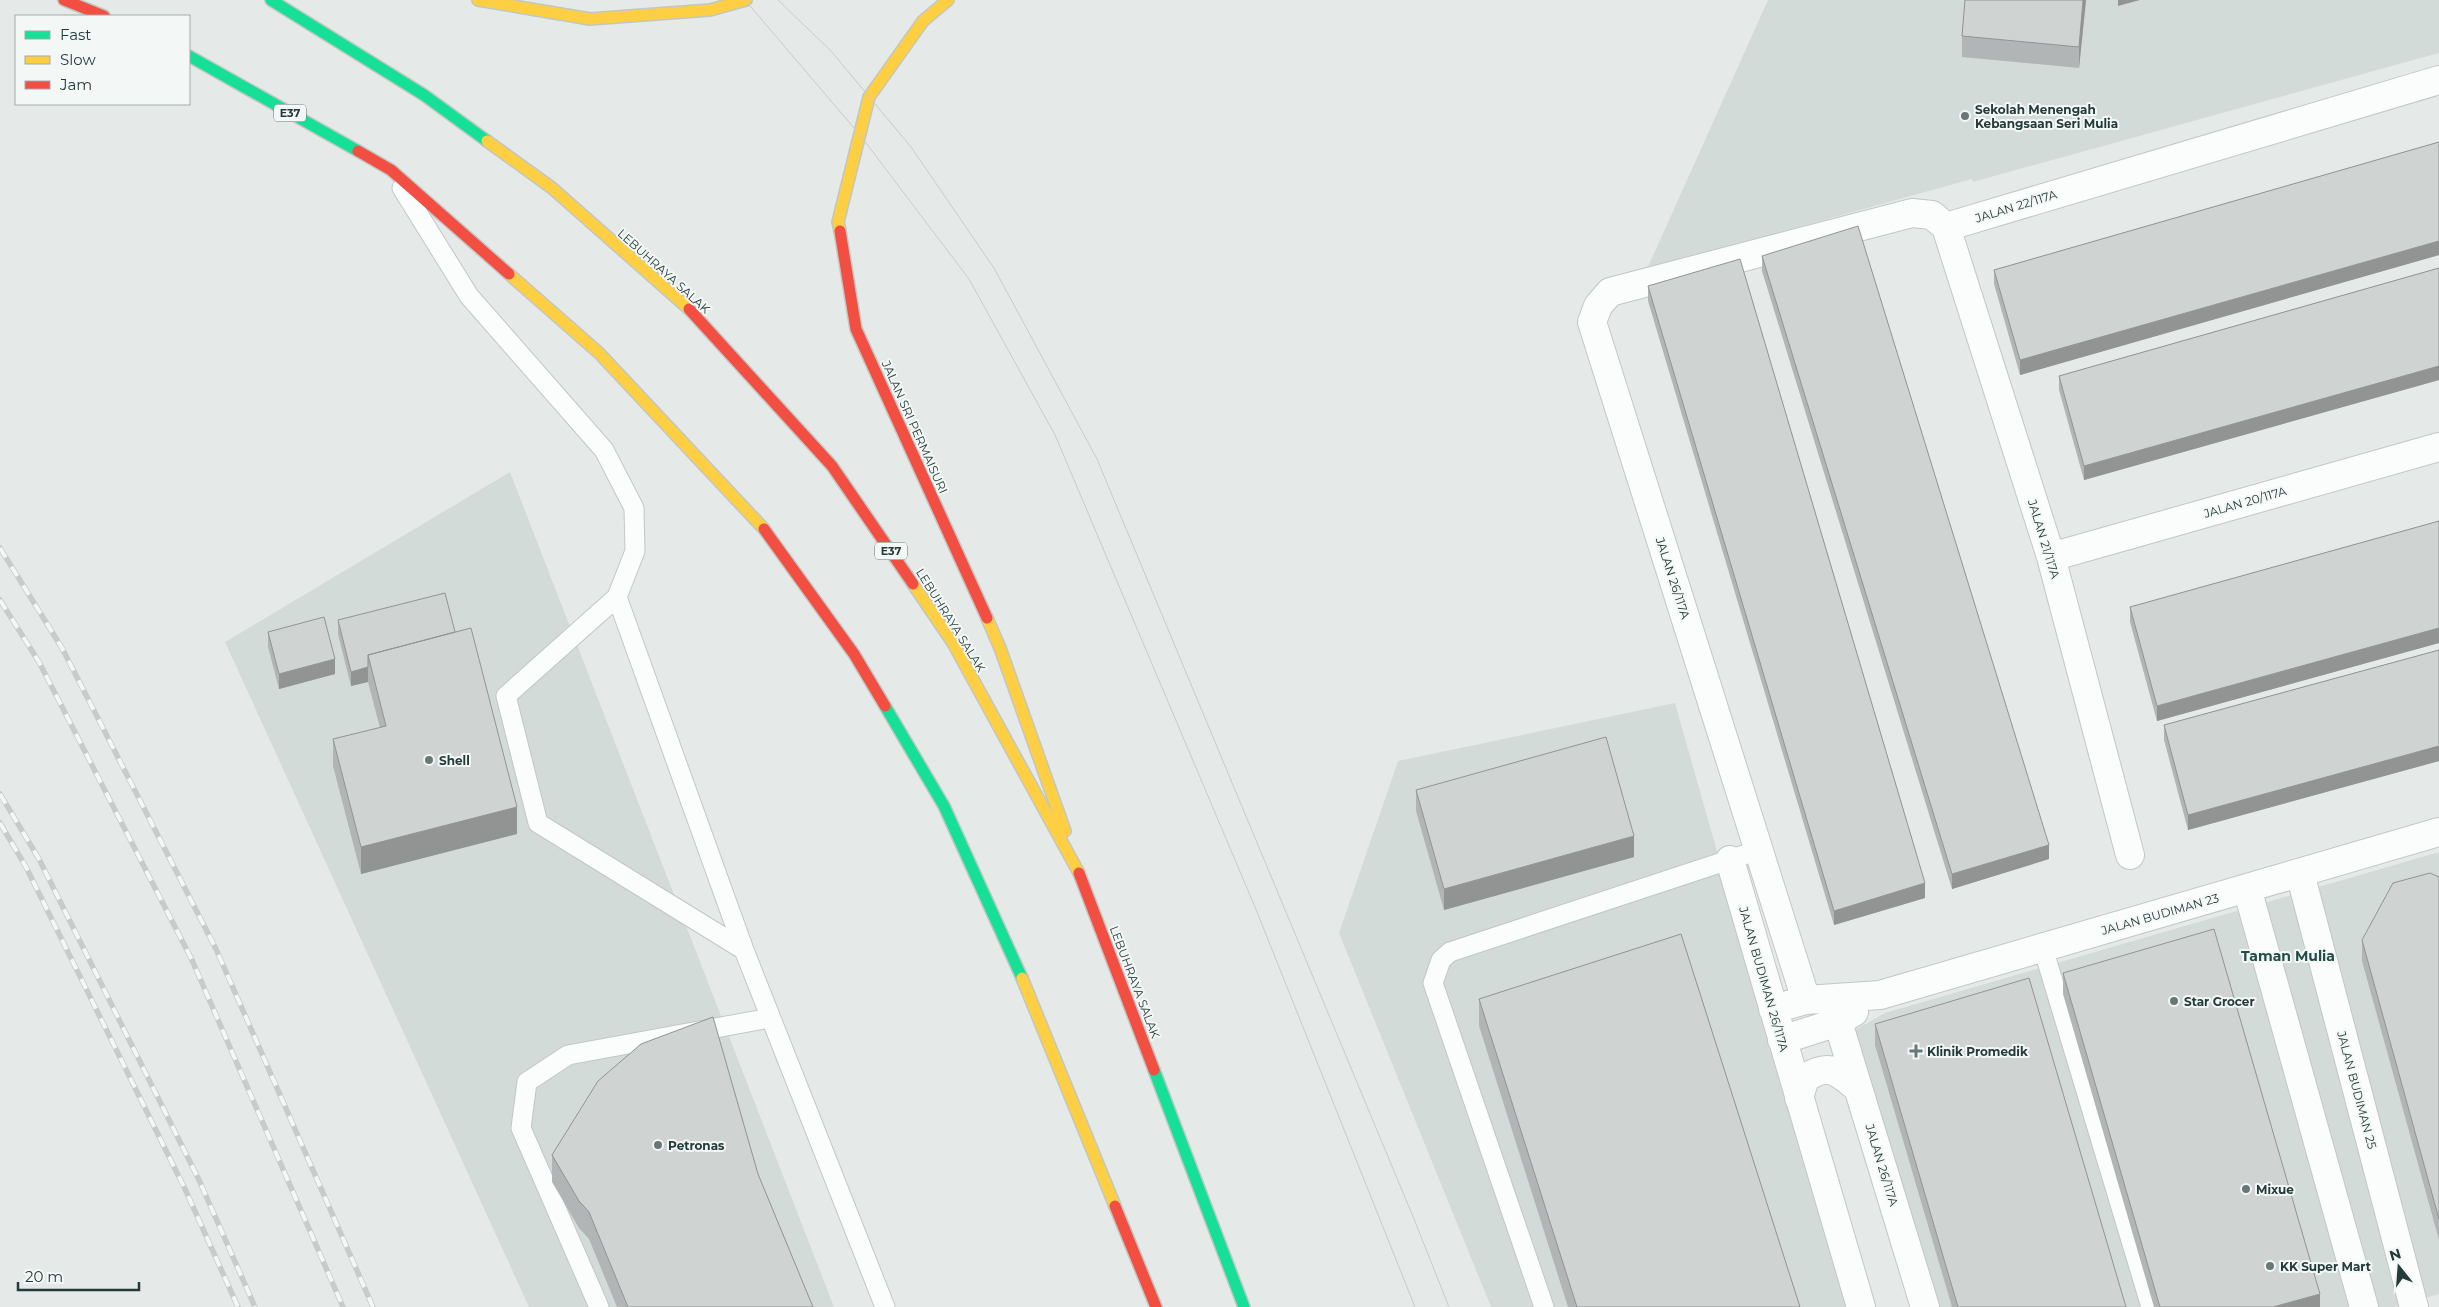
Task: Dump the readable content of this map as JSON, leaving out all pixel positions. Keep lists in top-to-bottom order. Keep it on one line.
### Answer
{"streets":{"main road":["E37","LEBUHRAYA SALAK","JALAN SRI PERMAISURI"],"street":["JALAN 22/117A","JALAN 20/117A","JALAN 21/117A","JALAN 26/117A","JALAN BUDIMAN 23","JALAN BUDIMAN 26/117A","JALAN BUDIMAN 25"]},"crossings":[["JALAN 22/117A","JALAN 21/117A"],["JALAN 22/117A","JALAN 26/117A"],["LEBUHRAYA SALAK","JALAN SRI PERMAISURI"],["JALAN 20/117A","JALAN 21/117A"],["JALAN 21/117A","JALAN 26/117A"],["JALAN 26/117A","JALAN BUDIMAN 23"],["JALAN BUDIMAN 23","JALAN BUDIMAN 26/117A"],["JALAN BUDIMAN 23","JALAN BUDIMAN 25"]],"districts":["Taman Mulia"],"places":{"other":["Sekolah Menengah Kebangsaan Seri Mulia","Shell","Star Grocer","Petronas","Mixue","KK Super Mart"],"health":["Klinik Promedik"]},"legend":["Fast","Slow","Jam"],"scale_bar":"20 m","north":"top"}
